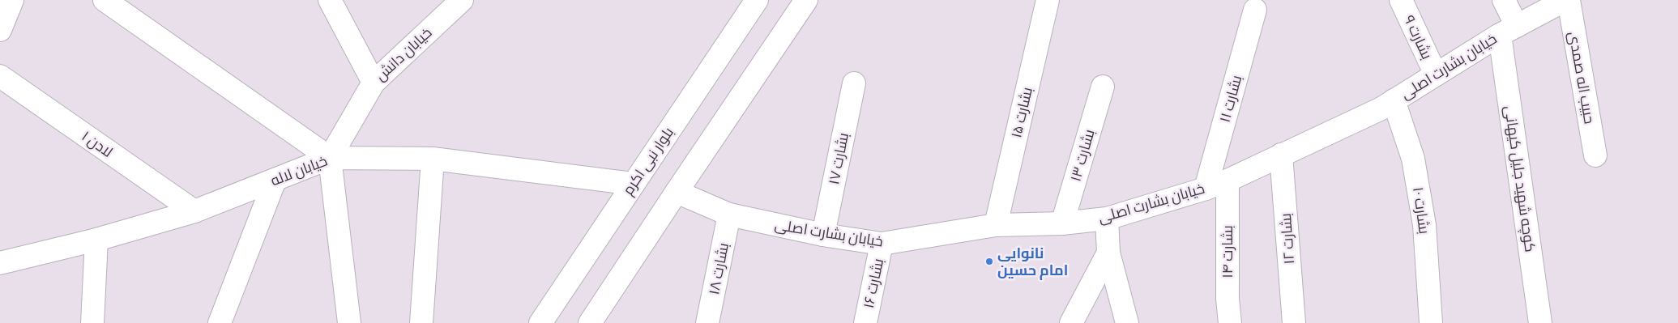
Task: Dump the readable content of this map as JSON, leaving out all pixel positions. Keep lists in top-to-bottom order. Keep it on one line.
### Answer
{"streets":{"street":["بشارت ۹","خیابان دانش","خیابان بشارت اصلی","حبیب اله صمدی","بشارت ۱۱","بشارت ۱۵","لادن ۱","بشارت ۱۳","بشارت ۱۷","بلوار نبی اکرم","خیابان لاله","کوچه شهید جلیل کیهانی","بشارت ۱۰","بشارت ۱۲","بشارت ۱۴","بشارت ۱۸","بشارت ۱۶"]},"crossings":[["بشارت ۹","خیابان بشارت اصلی"],["خیابان دانش","خیابان لاله"],["خیابان بشارت اصلی","بشارت ۱۱"],["خیابان بشارت اصلی","بشارت ۱۵"],["خیابان بشارت اصلی","بشارت ۱۳"],["خیابان بشارت اصلی","بشارت ۱۷"],["خیابان بشارت اصلی","کوچه شهید جلیل کیهانی"],["خیابان بشارت اصلی","بشارت ۱۰"],["خیابان بشارت اصلی","بشارت ۱۲"],["خیابان بشارت اصلی","بشارت ۱۴"],["خیابان بشارت اصلی","بشارت ۱۸"],["خیابان بشارت اصلی","بشارت ۱۶"],["لادن ۱","خیابان لاله"],["بلوار نبی اکرم","خیابان لاله"]],"places":["نانوایی امام حسین"]}
